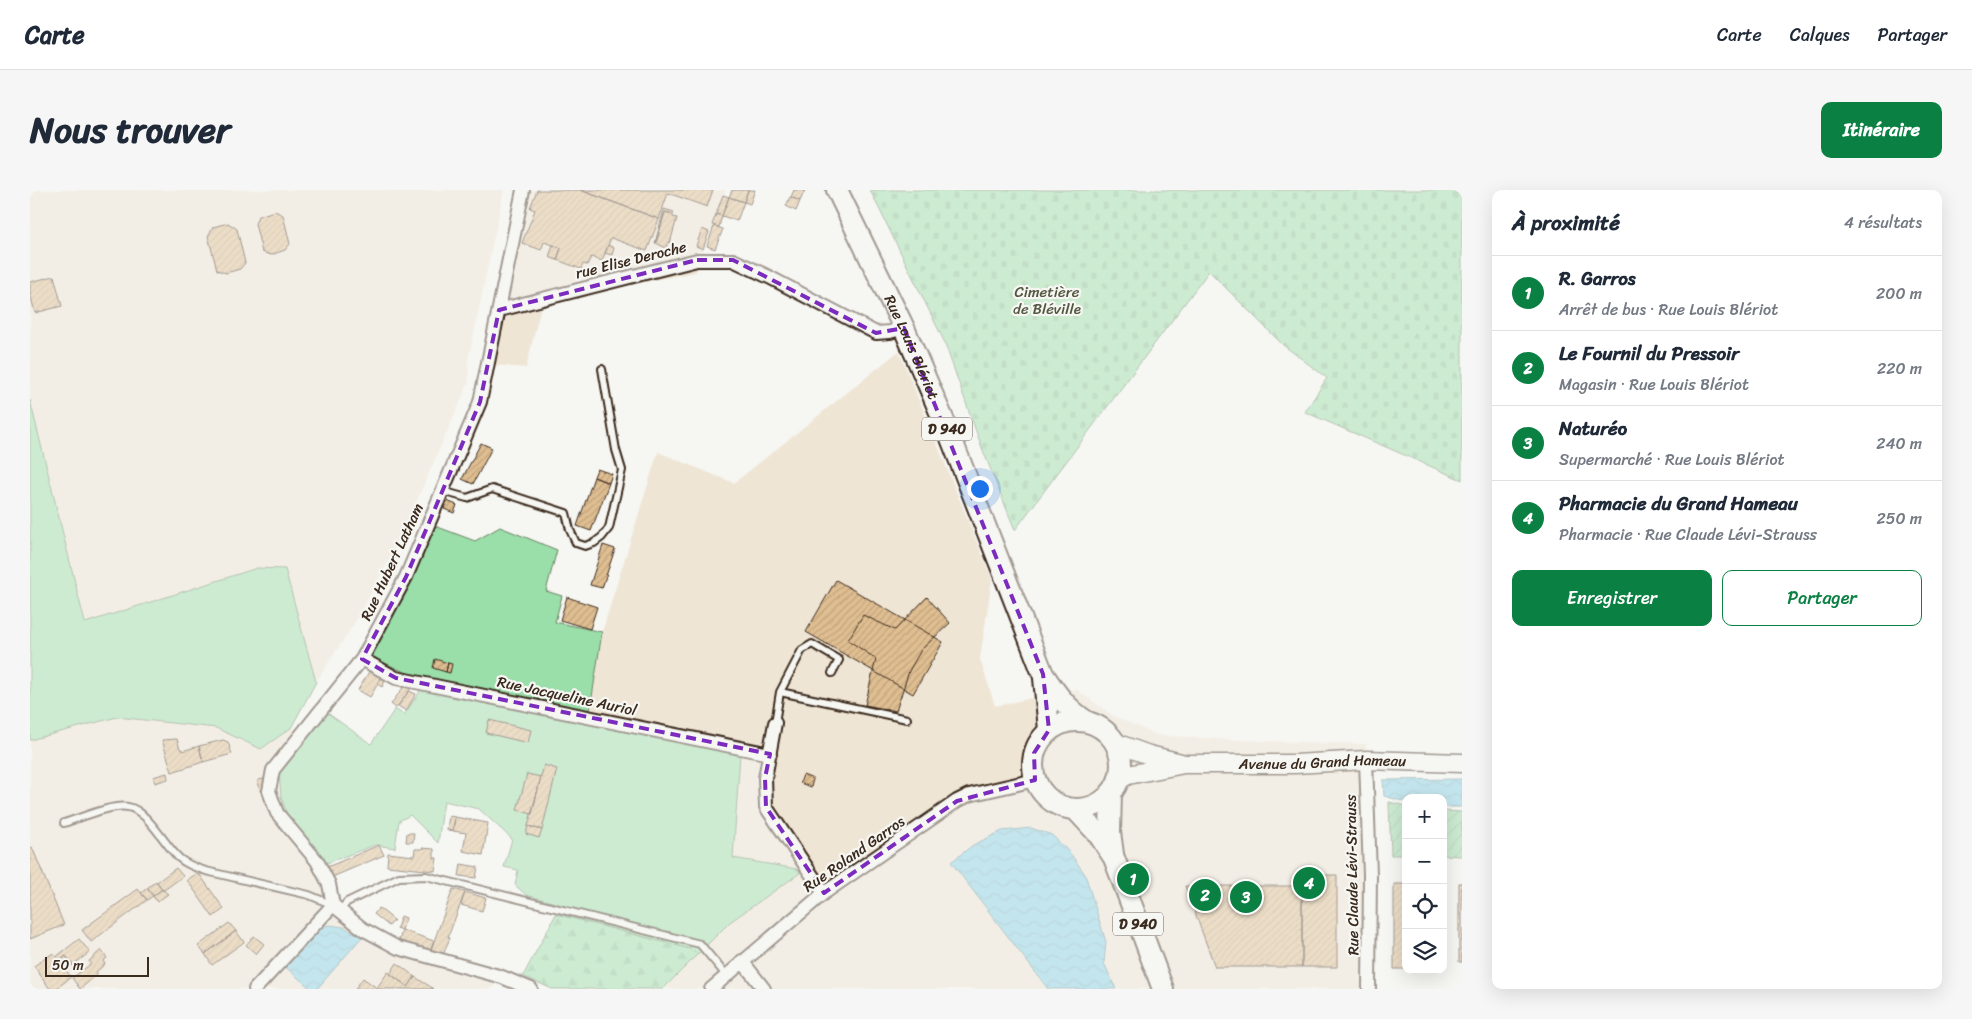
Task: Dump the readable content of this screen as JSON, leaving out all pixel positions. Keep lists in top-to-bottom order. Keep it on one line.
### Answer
{"streets":{"main road":["Rue Louis Blériot","D 940","Avenue du Grand Hameau"],"street":["rue Elise Deroche","Rue Hubert Latham","Rue Jacqueline Auriol","Rue Roland Garros","Rue Claude Lévi-Strauss"]},"crossings":[["rue Elise Deroche","Rue Louis Blériot"],["rue Elise Deroche","Rue Hubert Latham"],["Rue Louis Blériot","D 940"],["Rue Louis Blériot","Avenue du Grand Hameau"],["Rue Louis Blériot","Rue Roland Garros"],["D 940","Avenue du Grand Hameau"],["D 940","Rue Roland Garros"],["Rue Hubert Latham","Rue Jacqueline Auriol"],["Avenue du Grand Hameau","Rue Roland Garros"],["Avenue du Grand Hameau","Rue Claude Lévi-Strauss"]],"parks":["Cimetière de Bléville"],"scale_bar":"50 m","page":{"header":"Carte","nav":["Carte","Calques","Partager"],"title":"Nous trouver","buttons":["Itinéraire",["Enregistrer","Partager"]],"heading":["À proximité","4 résultats"],"list":[{"mark":"1","name":"R. Garros","note":"Arrêt de bus · Rue Louis Blériot","value":"200 m"},{"mark":"2","name":"Le Fournil du Pressoir","note":"Magasin · Rue Louis Blériot","value":"220 m"},{"mark":"3","name":"Naturéo","note":"Supermarché · Rue Louis Blériot","value":"240 m"},{"mark":"4","name":"Pharmacie du Grand Hameau","note":"Pharmacie · Rue Claude Lévi-Strauss","value":"250 m"}],"map_buttons":["+","−"],"pins":["1","4","2","3"],"scale":"50 m"}}
